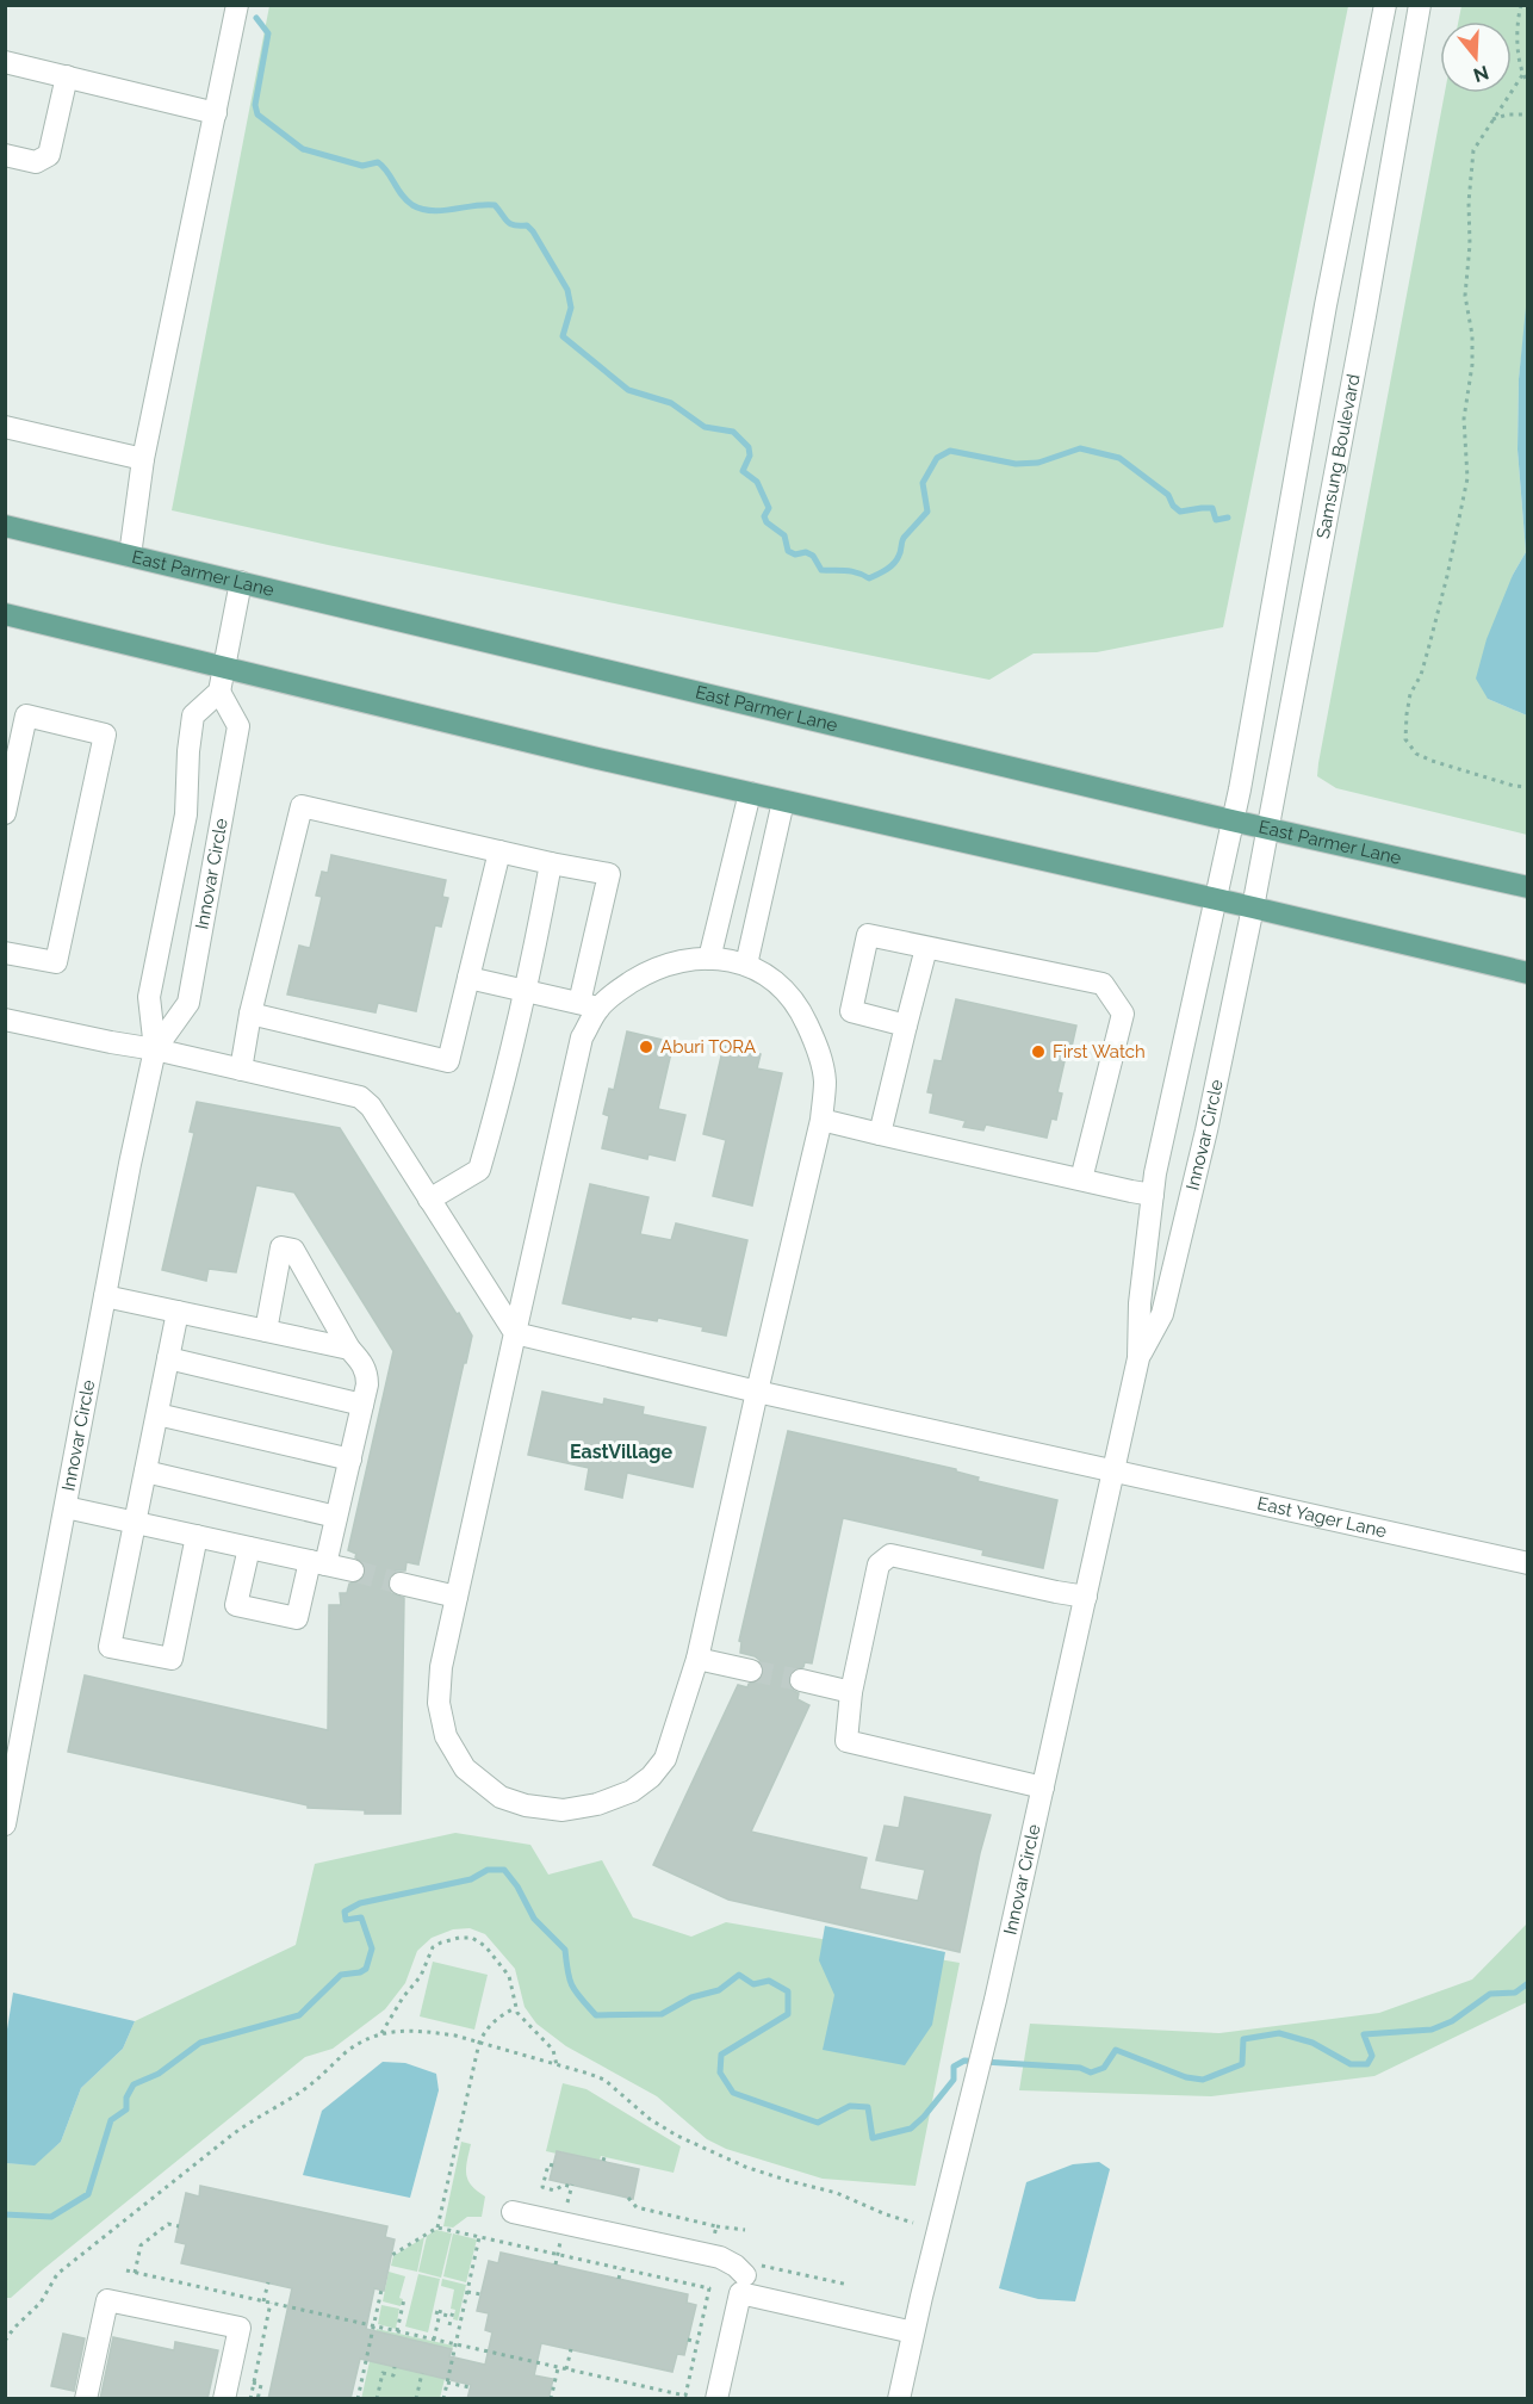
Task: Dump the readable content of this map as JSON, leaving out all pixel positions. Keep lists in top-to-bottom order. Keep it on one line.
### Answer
{"streets":{"main road":["East Parmer Lane"],"street":["Samsung Boulevard","Innovar Circle","East Yager Lane"]},"crossings":[["Samsung Boulevard","East Parmer Lane"],["Samsung Boulevard","Innovar Circle"],["Innovar Circle","East Yager Lane"]],"districts":["EastVillage"],"places":["Aburi TORA","First Watch"],"north":"bottom"}
